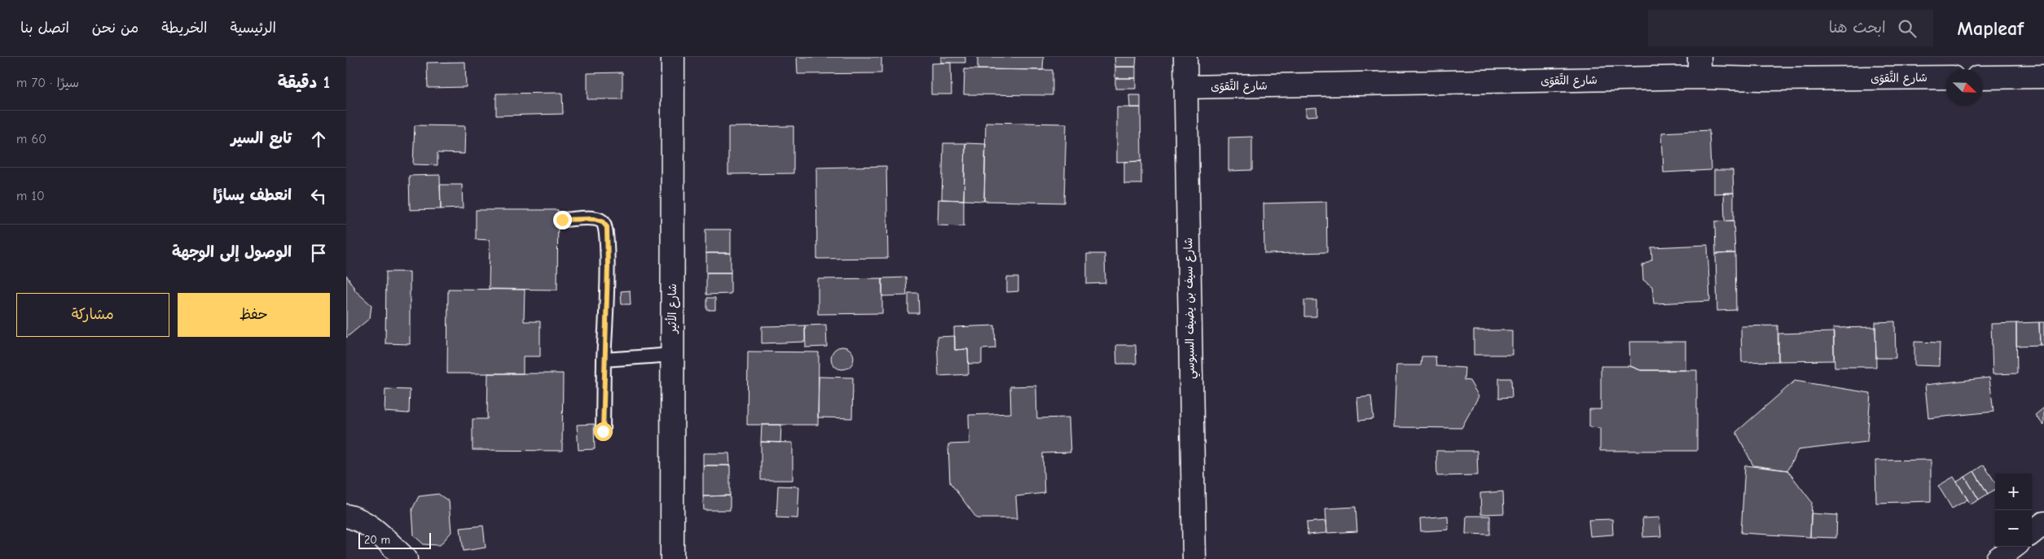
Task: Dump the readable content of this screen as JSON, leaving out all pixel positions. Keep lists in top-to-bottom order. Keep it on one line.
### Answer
{"streets":{"street":["شارع التَّقوَى","شارع الأثير","شارع سيف بن يضيف السبوسي"]},"crossings":[["شارع التَّقوَى","شارع سيف بن يضيف السبوسي"]],"scale_bar":"20 m","north":"bottom right","page":{"header":"Mapleaf","search":"ابحث هنا","nav":["الرئيسية","الخريطة","من نحن","اتصل بنا"],"heading":["1 دقيقة","سيرًا · 70 m"],"list":[["تابع السير","60 m"],["انعطف يسارًا","10 m"],"الوصول إلى الوجهة"],"buttons":["حفظ","مشاركة"],"map_buttons":["+","−"],"scale":"20 m"}}
